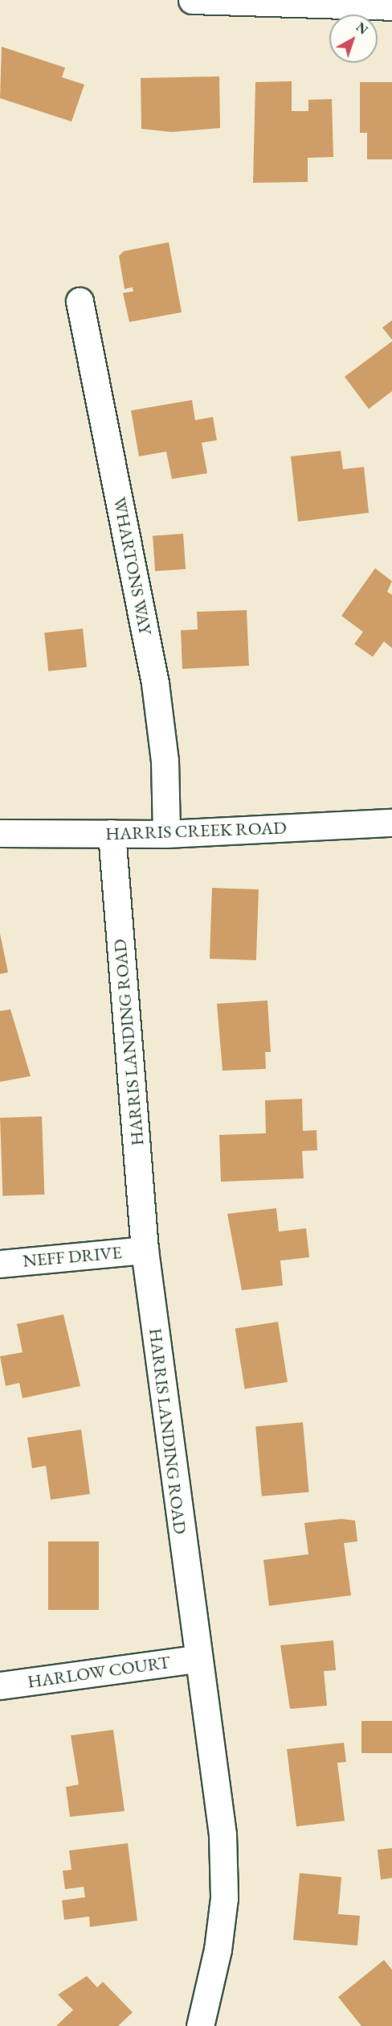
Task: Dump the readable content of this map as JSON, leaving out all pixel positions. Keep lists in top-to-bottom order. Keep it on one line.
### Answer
{"streets":{"street":["WHARTONS WAY","HARRIS CREEK ROAD","HARRIS LANDING ROAD","NEFF DRIVE","HARLOW COURT"]},"crossings":[["WHARTONS WAY","HARRIS CREEK ROAD"],["HARRIS CREEK ROAD","HARRIS LANDING ROAD"],["HARRIS LANDING ROAD","NEFF DRIVE"],["HARRIS LANDING ROAD","HARLOW COURT"]],"north":"top right"}
